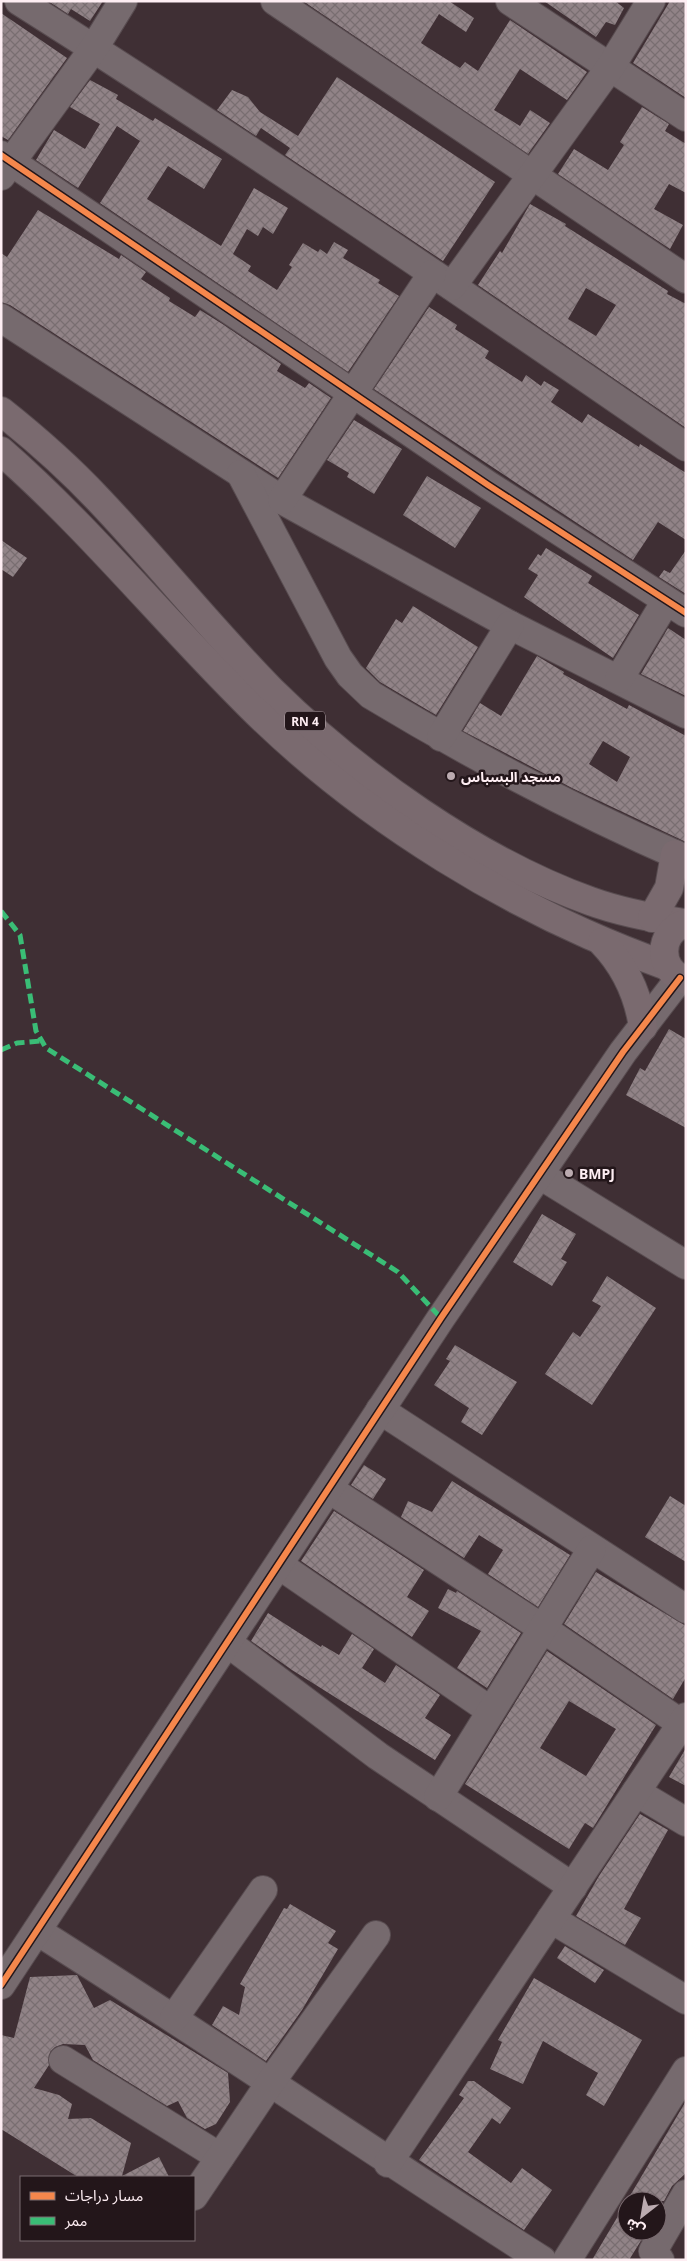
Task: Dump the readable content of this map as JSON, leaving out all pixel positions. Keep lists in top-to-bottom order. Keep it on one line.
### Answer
{"streets":{"main road":["RN 4"]},"places":["مسجد البسباس","BMPJ"],"legend":["مسار دراجات","ممر"],"north":"bottom left"}
